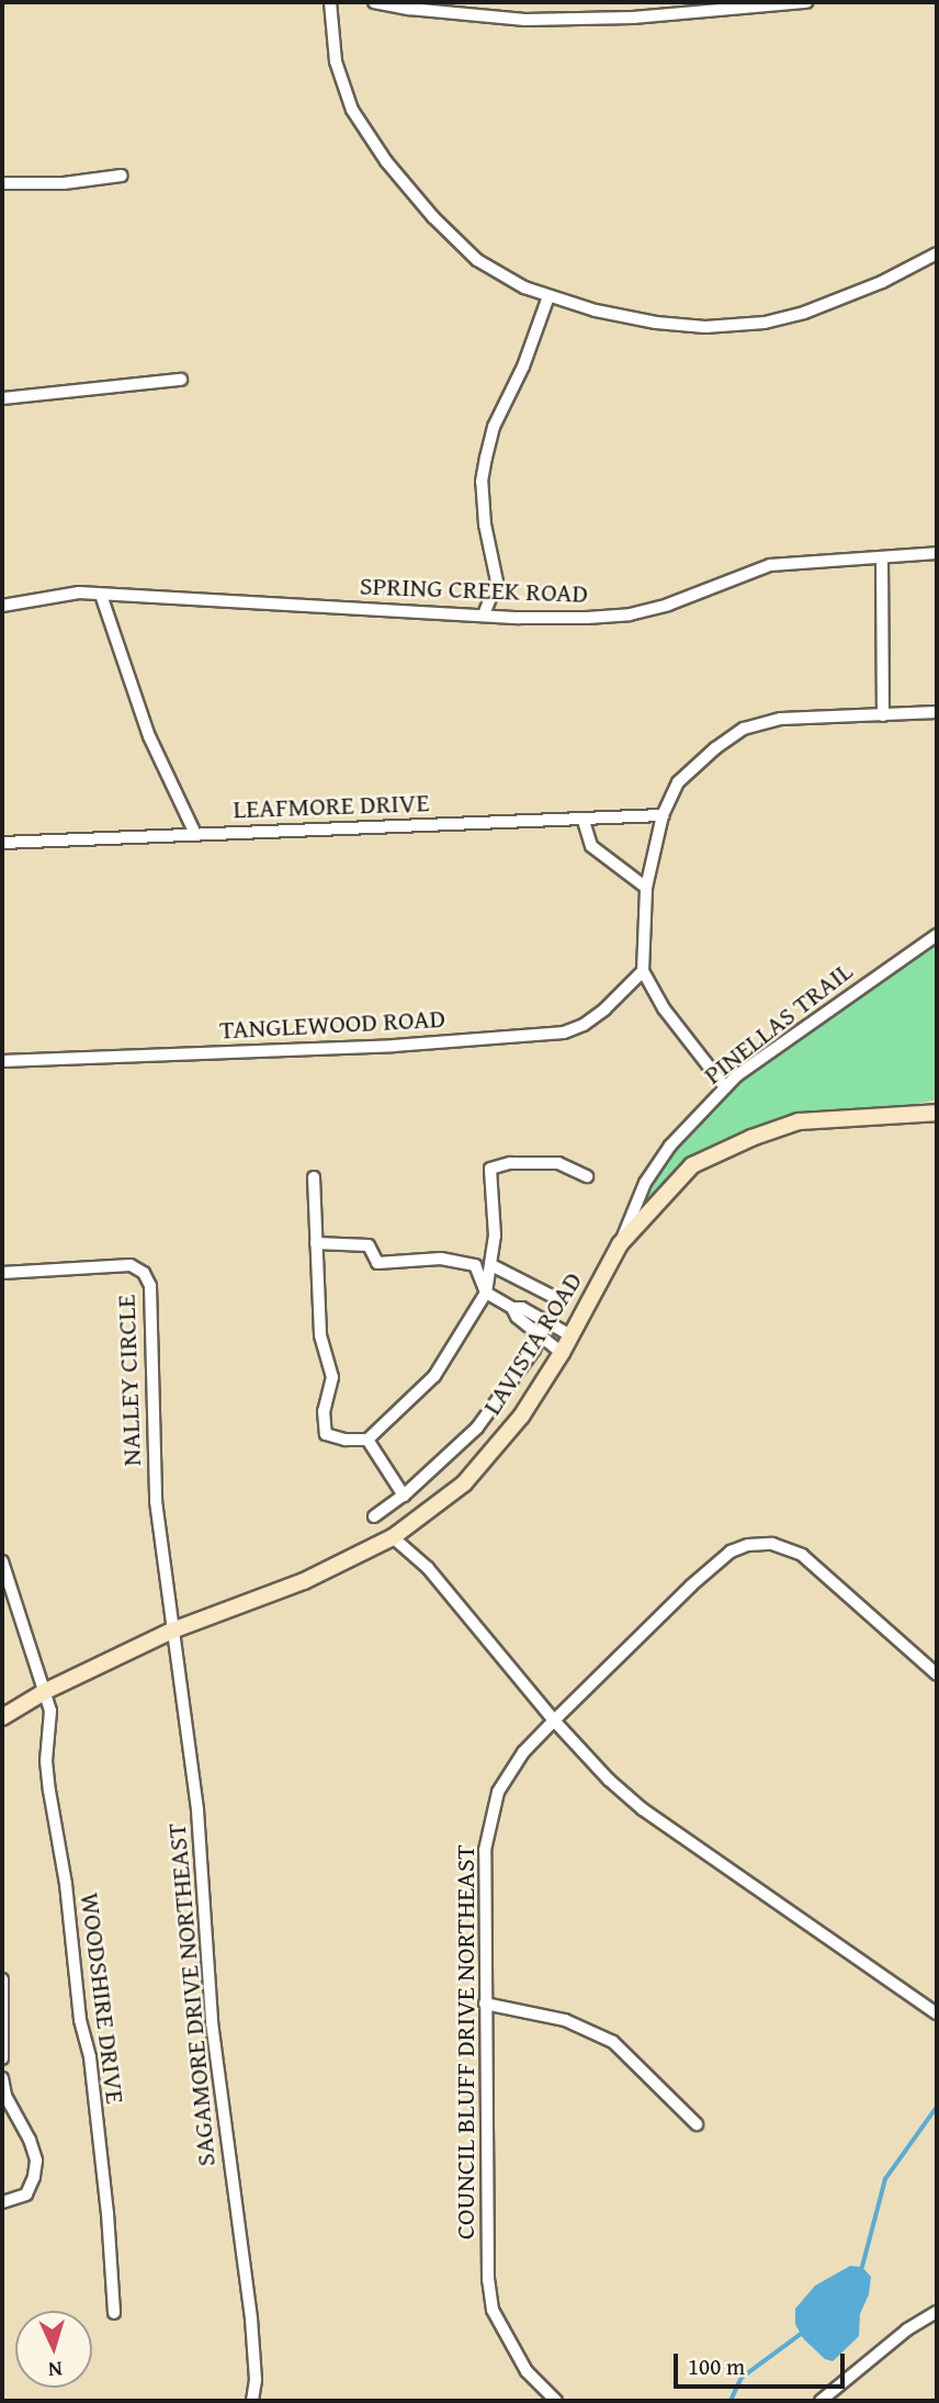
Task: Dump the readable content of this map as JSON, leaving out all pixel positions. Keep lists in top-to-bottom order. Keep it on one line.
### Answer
{"streets":{"main road":["LAVISTA ROAD"],"street":["SPRING CREEK ROAD","LEAFMORE DRIVE","PINELLAS TRAIL","TANGLEWOOD ROAD","NALLEY CIRCLE","SAGAMORE DRIVE NORTHEAST","WOODSHIRE DRIVE","COUNCIL BLUFF DRIVE NORTHEAST"]},"crossings":[["PINELLAS TRAIL","LAVISTA ROAD"],["LAVISTA ROAD","NALLEY CIRCLE"],["LAVISTA ROAD","SAGAMORE DRIVE NORTHEAST"],["LAVISTA ROAD","WOODSHIRE DRIVE"],["NALLEY CIRCLE","SAGAMORE DRIVE NORTHEAST"]],"scale_bar":"100 m","north":"bottom"}
